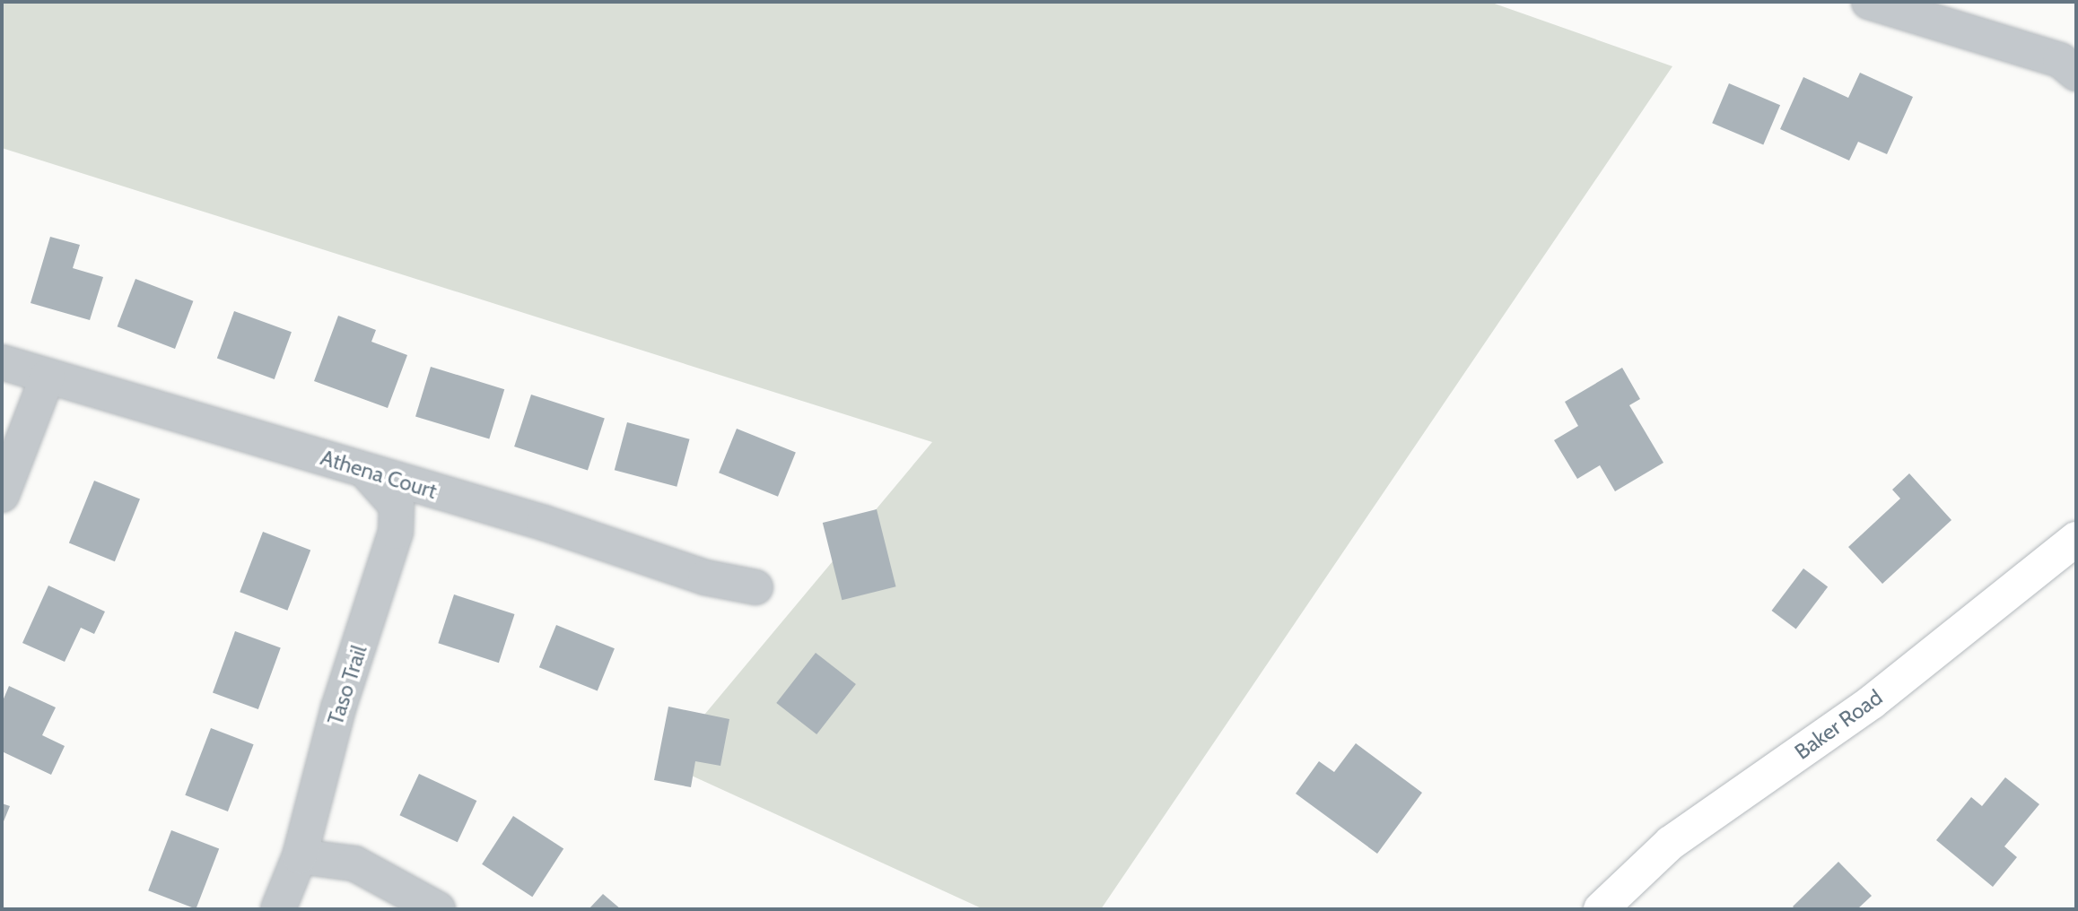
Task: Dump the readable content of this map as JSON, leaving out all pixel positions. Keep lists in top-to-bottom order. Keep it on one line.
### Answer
{"streets":{"main road":["Baker Road"],"street":["Athena Court","Taso Trail"]},"crossings":[["Athena Court","Taso Trail"]]}
